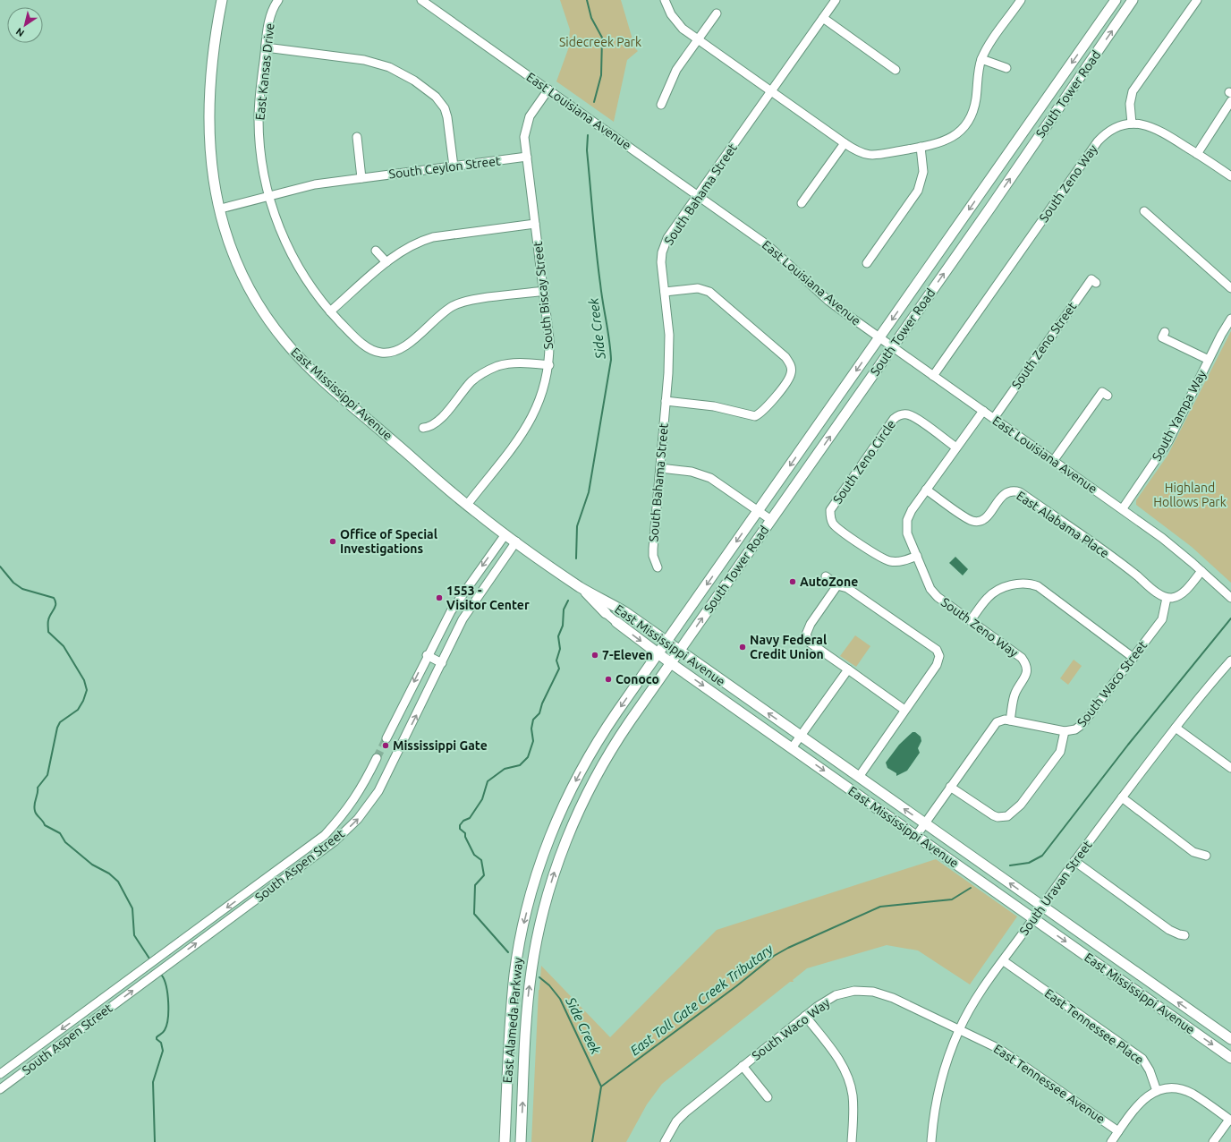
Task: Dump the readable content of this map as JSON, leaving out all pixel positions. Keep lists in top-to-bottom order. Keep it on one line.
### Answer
{"streets":{"main road":["South Tower Road","East Mississippi Avenue","East Alameda Parkway"],"street":["East Kansas Drive","East Louisiana Avenue","South Ceylon Street","South Zeno Way","South Bahama Street","South Biscay Street","South Zeno Street","South Yampa Way","South Zeno Circle","East Alabama Place","South Waco Street","South Aspen Street","South Uravan Street","East Tennessee Place","South Waco Way","East Tennessee Avenue"]},"crossings":[["East Kansas Drive","South Ceylon Street"],["East Kansas Drive","South Biscay Street"],["South Tower Road","East Louisiana Avenue"],["South Tower Road","East Mississippi Avenue"],["South Tower Road","East Alameda Parkway"],["East Louisiana Avenue","South Zeno Way"],["East Louisiana Avenue","South Bahama Street"],["East Louisiana Avenue","South Biscay Street"],["East Louisiana Avenue","South Zeno Street"],["East Louisiana Avenue","South Yampa Way"],["South Ceylon Street","South Biscay Street"],["South Ceylon Street","East Mississippi Avenue"],["South Zeno Way","South Zeno Circle"],["South Zeno Way","East Alabama Place"],["South Zeno Way","South Waco Street"],["South Biscay Street","East Mississippi Avenue"],["East Mississippi Avenue","South Waco Street"],["East Mississippi Avenue","South Aspen Street"],["East Mississippi Avenue","South Uravan Street"],["East Mississippi Avenue","East Alameda Parkway"],["East Alabama Place","South Waco Street"],["South Uravan Street","East Tennessee Place"],["South Uravan Street","South Waco Way"],["South Uravan Street","East Tennessee Avenue"],["South Waco Way","East Tennessee Avenue"]],"water":["Side Creek","East Toll Gate Creek Tributary"],"parks":["Sidecreek Park","Highland Hollows Park"],"places":["Office of Special Investigations","AutoZone","1553 - Visitor Center","Navy Federal Credit Union","7-Eleven","Conoco","Mississippi Gate"],"north":"bottom left"}
